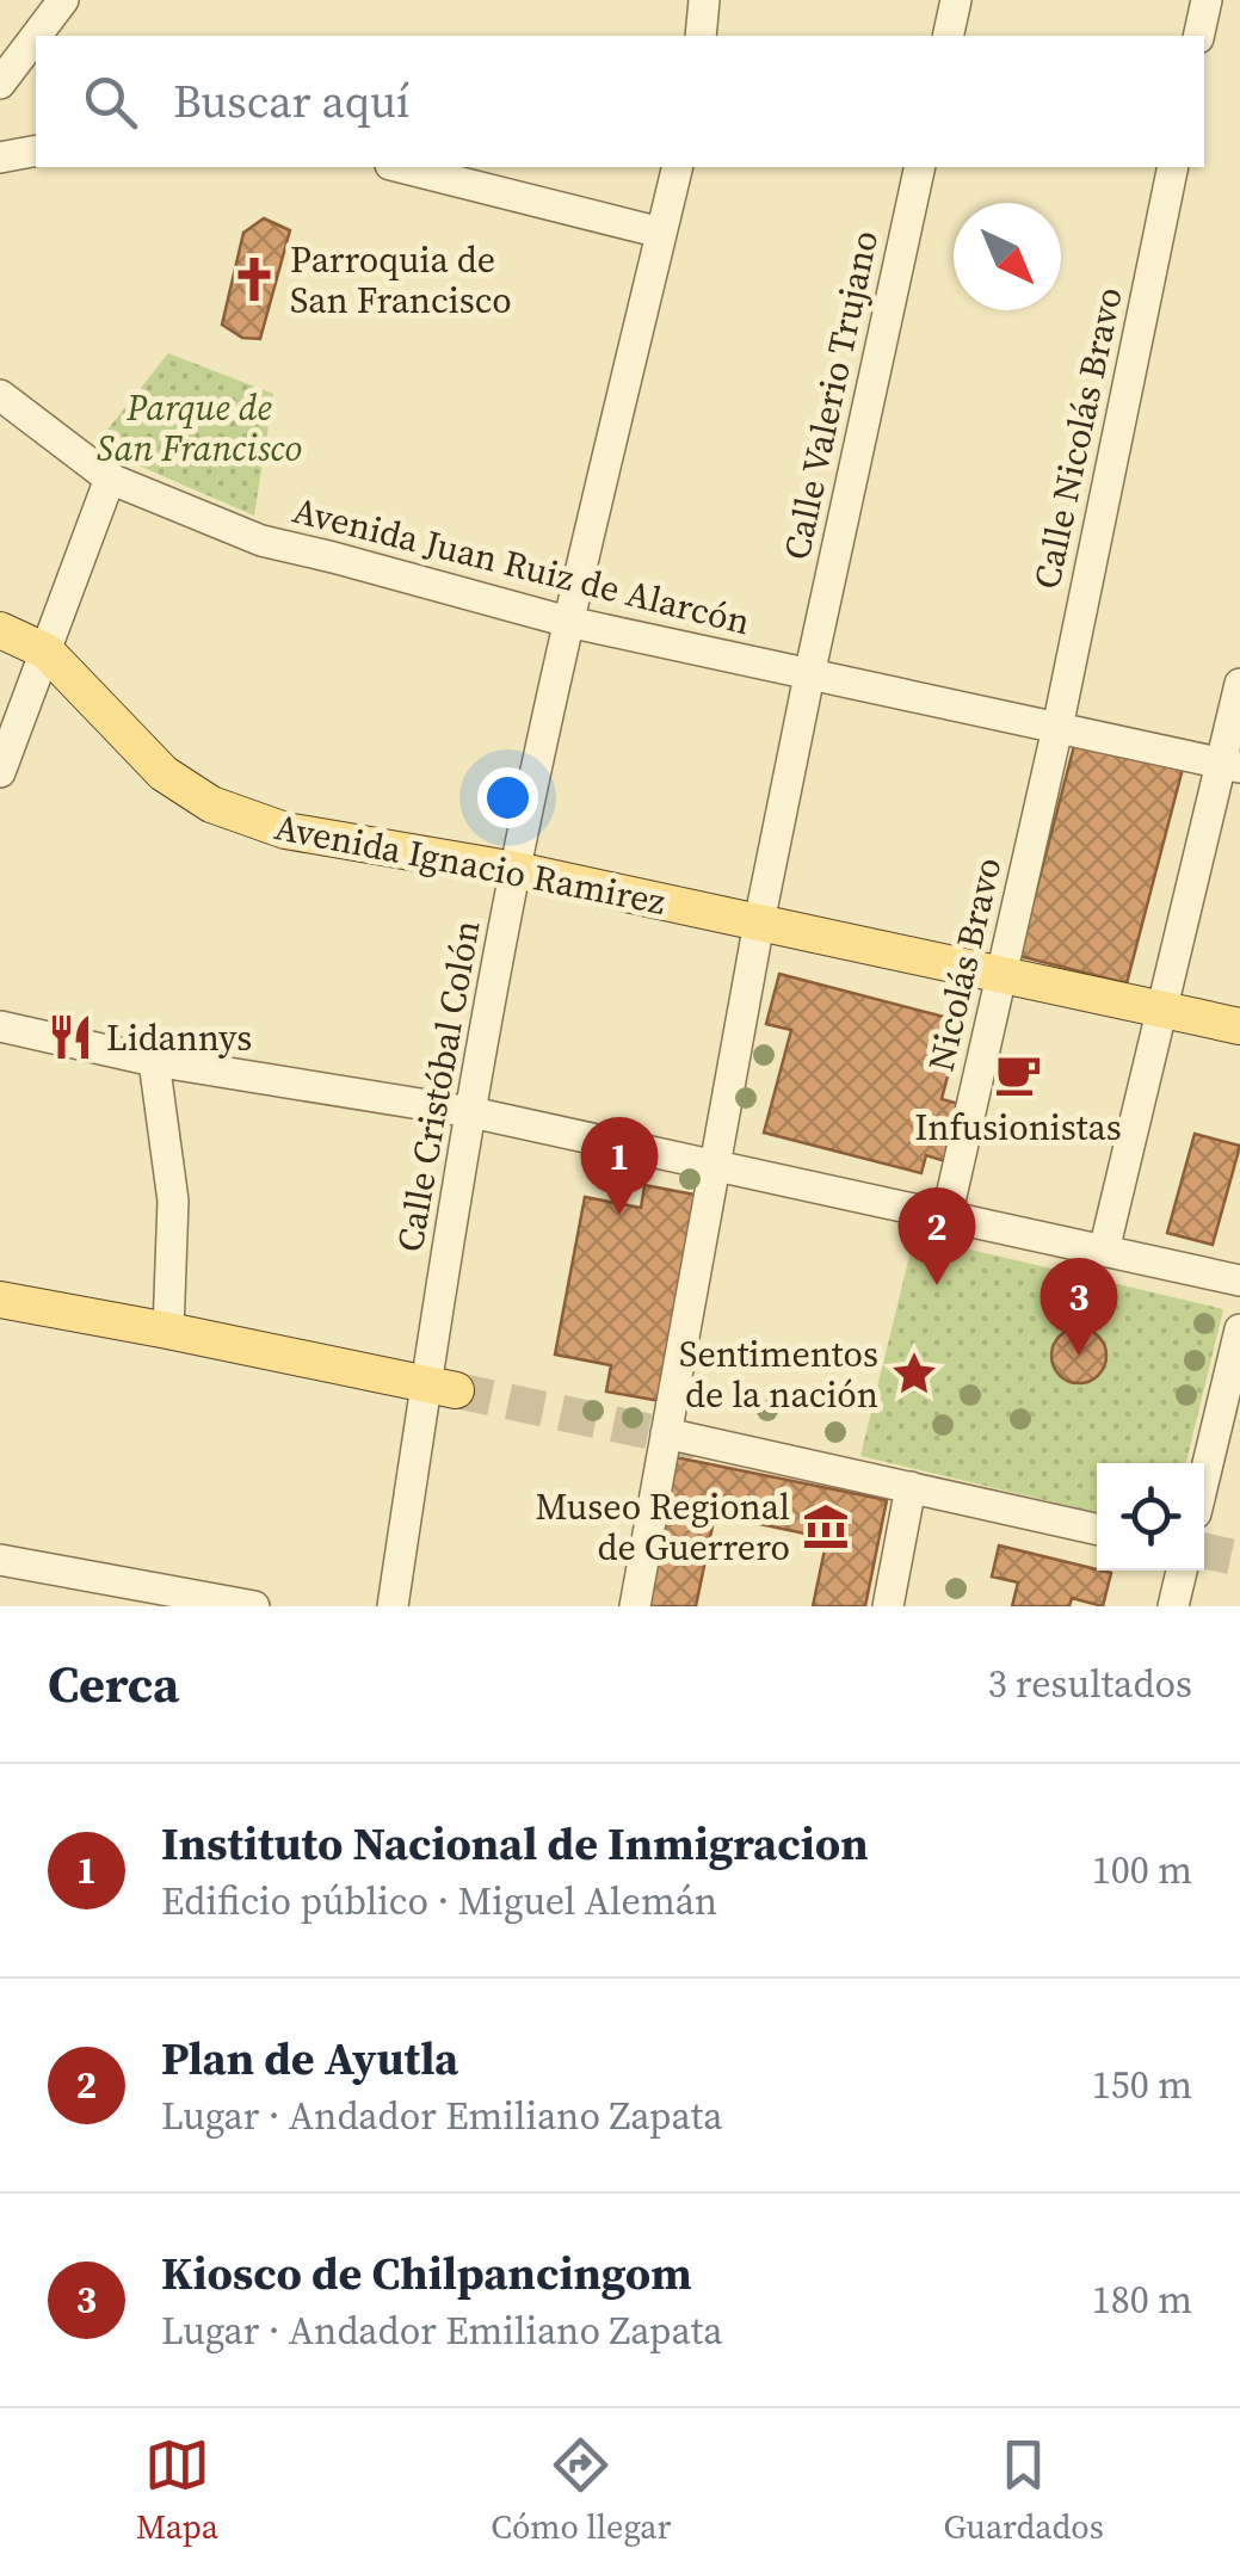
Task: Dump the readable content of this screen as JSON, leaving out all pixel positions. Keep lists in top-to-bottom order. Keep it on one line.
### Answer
{"streets":{"main road":["Avenida Ignacio Ramirez"],"street":["Calle Valerio Trujano","Calle Nicolás Bravo","Avenida Juan Ruiz de Alarcón","Nicolás Bravo","Calle Cristóbal Colón"]},"crossings":[["Calle Valerio Trujano","Avenida Juan Ruiz de Alarcón"],["Calle Valerio Trujano","Avenida Ignacio Ramirez"],["Calle Nicolás Bravo","Avenida Juan Ruiz de Alarcón"],["Calle Nicolás Bravo","Nicolás Bravo"],["Avenida Juan Ruiz de Alarcón","Nicolás Bravo"],["Avenida Juan Ruiz de Alarcón","Calle Cristóbal Colón"],["Avenida Ignacio Ramirez","Nicolás Bravo"],["Avenida Ignacio Ramirez","Calle Cristóbal Colón"]],"parks":["Parque de San Francisco"],"places":{"church":["Parroquia de San Francisco"],"restaurant":["Lidannys"],"cafe":["Infusionistas"],"place":["Sentimentos de la nación"],"museum":["Museo Regional de Guerrero"]},"north":"bottom right","page":{"search":"Buscar aquí","pins":["1","2","3"],"heading":["Cerca","3 resultados"],"list":[{"mark":"1","name":"Instituto Nacional de Inmigracion","note":"Edificio público · Miguel Alemán","value":"100 m"},{"mark":"2","name":"Plan de Ayutla","note":"Lugar · Andador Emiliano Zapata","value":"150 m"},{"mark":"3","name":"Kiosco de Chilpancingom","note":"Lugar · Andador Emiliano Zapata","value":"180 m"}],"nav":["Mapa","Cómo llegar","Guardados"]}}
